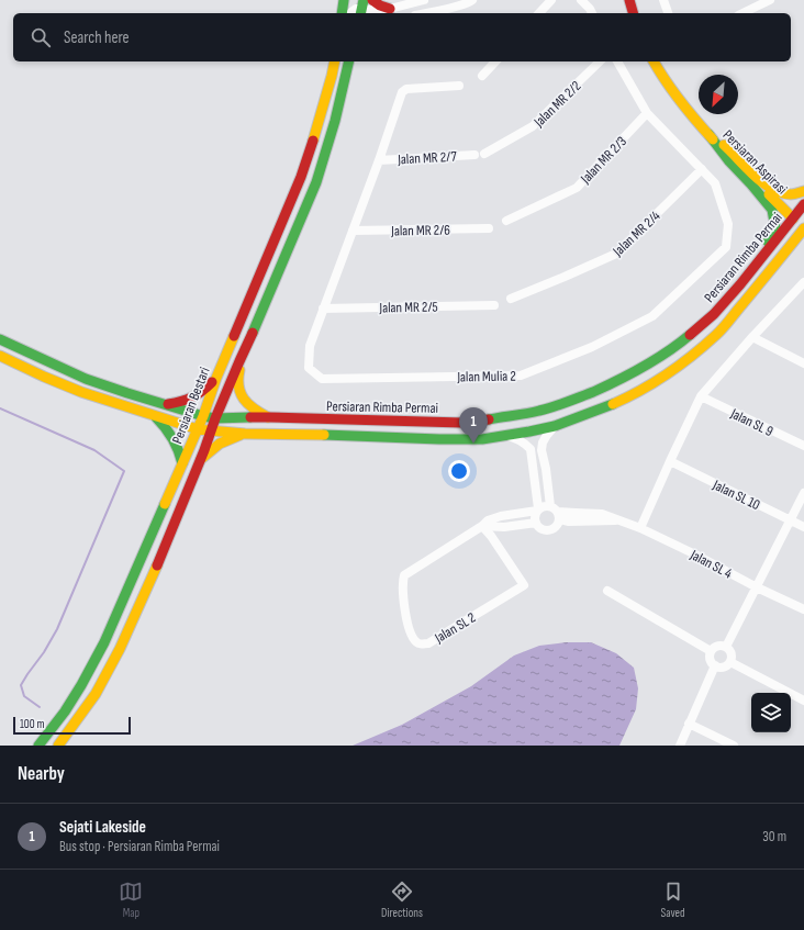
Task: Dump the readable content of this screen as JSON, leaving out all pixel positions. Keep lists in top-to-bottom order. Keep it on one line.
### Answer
{"streets":{"main road":["Persiaran Aspirasi","Persiaran Rimba Permai","Persiaran Bestari"],"street":["Jalan MR 2/2","Jalan MR 2/7","Jalan MR 2/3","Jalan MR 2/6","Jalan MR 2/4","Jalan MR 2/5","Jalan Mulia 2","Jalan SL 9","Jalan SL 10","Jalan SL 4","Jalan SL 2"]},"crossings":[["Jalan MR 2/7","Jalan Mulia 2"],["Jalan MR 2/3","Jalan Mulia 2"],["Persiaran Aspirasi","Persiaran Rimba Permai"],["Jalan MR 2/6","Jalan Mulia 2"],["Jalan MR 2/4","Jalan Mulia 2"],["Persiaran Rimba Permai","Persiaran Bestari"],["Jalan MR 2/5","Jalan Mulia 2"],["Jalan SL 4","Jalan SL 2"]],"scale_bar":"100 m","north":"bottom left","page":{"search":"Search here","pins":"1","scale":"100 m","heading":"Nearby","list":[{"mark":"1","name":"Sejati Lakeside","note":"Bus stop · Persiaran Rimba Permai","value":"30 m"}],"nav":["Map","Directions","Saved"]}}
